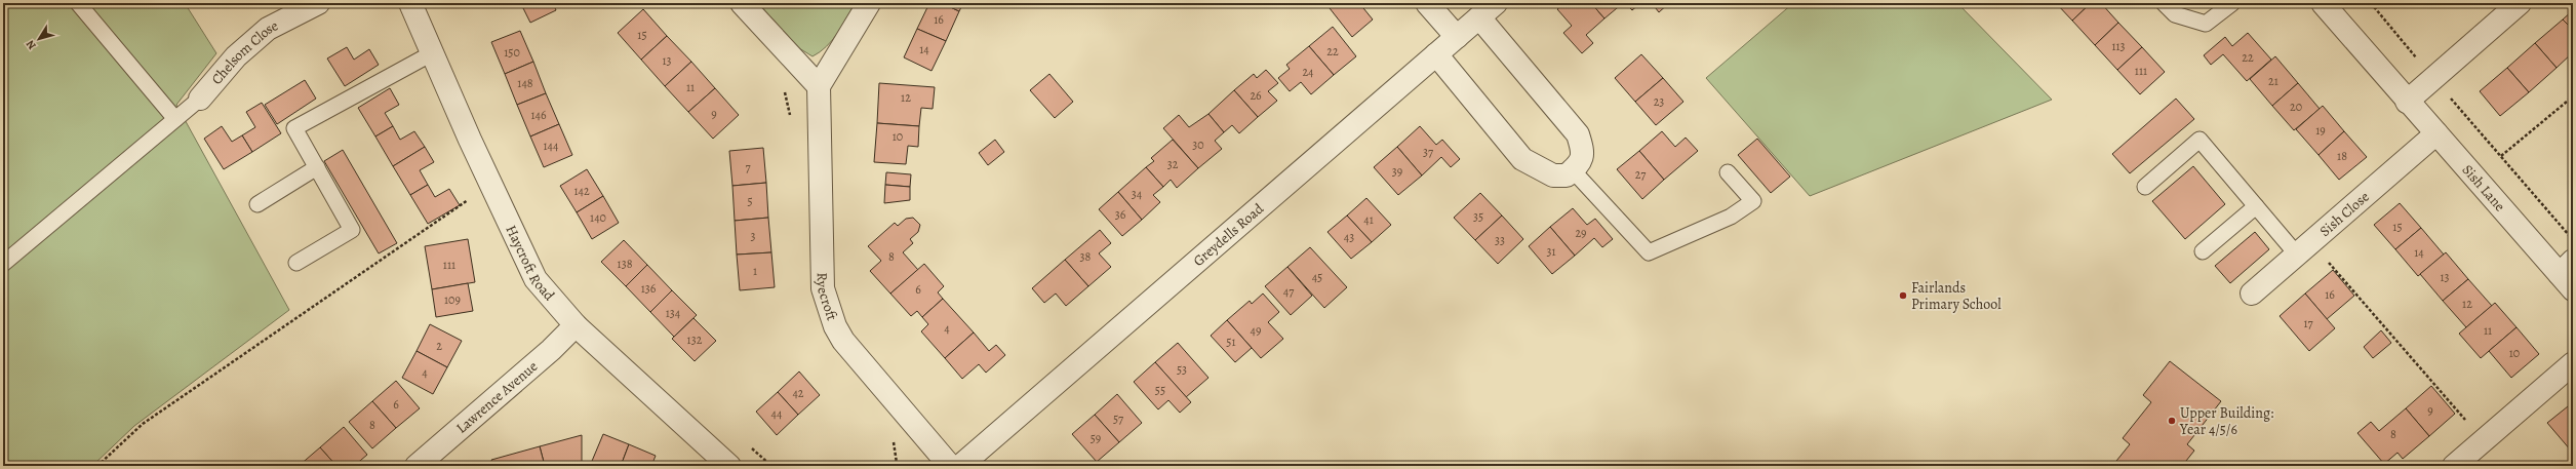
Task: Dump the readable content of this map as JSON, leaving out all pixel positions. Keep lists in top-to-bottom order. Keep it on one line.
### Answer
{"streets":{"street":["Chelsom Close","Sish Lane","Sish Close","Greydells Road","Haycroft Road","Ryecroft","Lawrence Avenue"]},"crossings":[["Sish Lane","Sish Close"],["Haycroft Road","Lawrence Avenue"]],"places":["Fairlands Primary School","Upper Building: Year 4/5/6"],"house_numbers":["16","15","113","14","22","150","22","13","111","24","21","148","11","26","12","23","20","9","146","19","10","30","144","37","18","32","7","39","27","142","34","5","36","35","140","41","15","29","3","43","33","31","14","8","38","138","111","1","45","13","136","6","47","16","109","12","134","17","4","49","11","132","51","2","10","53","4","55","42","6","9","44","57","8","8","59"],"north":"bottom left"}
